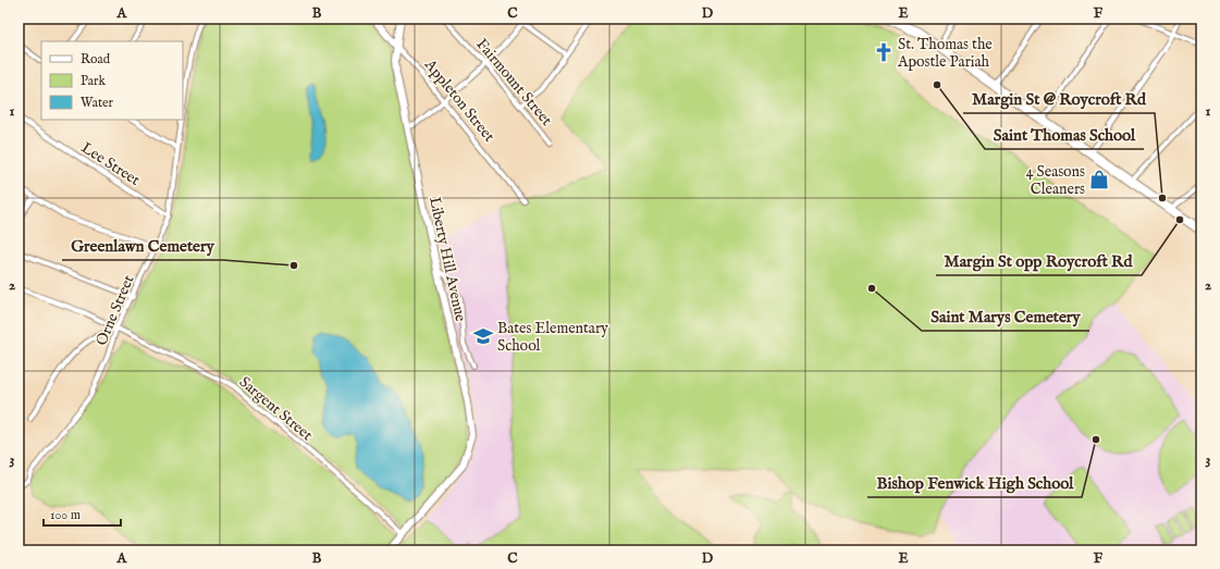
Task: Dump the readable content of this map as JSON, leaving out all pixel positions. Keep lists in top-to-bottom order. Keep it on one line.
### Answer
{"streets":{"main road":["Appleton Street","Liberty Hill Avenue"],"street":["Fairmount Street","Lee Street","Orne Street","Sargent Street"]},"crossings":[["Appleton Street","Liberty Hill Avenue"],["Lee Street","Orne Street"],["Liberty Hill Avenue","Sargent Street"],["Orne Street","Sargent Street"]],"places":{"church":["St. Thomas the Apostle Pariah"],"other":["Saint Thomas School","Margin St @ Roycroft Rd","Margin St opp Roycroft Rd","Greenlawn Cemetery","Saint Marys Cemetery","Bishop Fenwick High School"],"shop":["4 Seasons Cleaners"],"school or university":["Bates Elementary School"]},"legend":["Road","Park","Water"],"scale_bar":"100 m","grid":{"columns":["A","B","C","D","E","F"],"rows":["1","2","3"]}}
